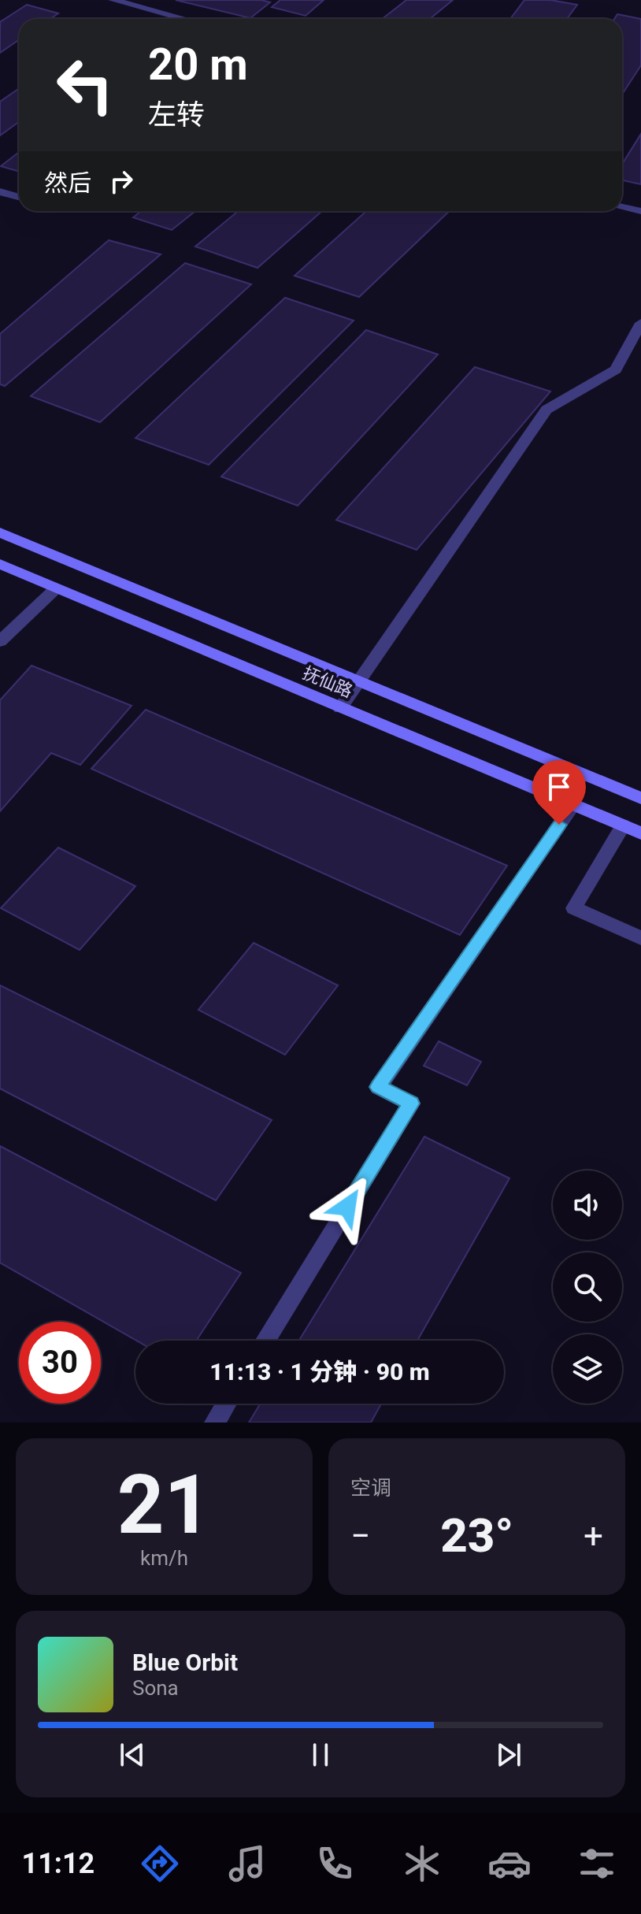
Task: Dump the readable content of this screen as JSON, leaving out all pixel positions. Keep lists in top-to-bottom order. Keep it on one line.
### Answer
{"streets":{"main road":["抚仙路"]},"page":{"turn":["20 m","左转"],"then":"然后","limit":"30","trip":"11:13 · 1 分钟 · 90 m","tile":[["21","km/h"],"空调"],"heat":["−","23°","+"],"song":["Blue Orbit","Sona"],"tabs":"11:12"}}
